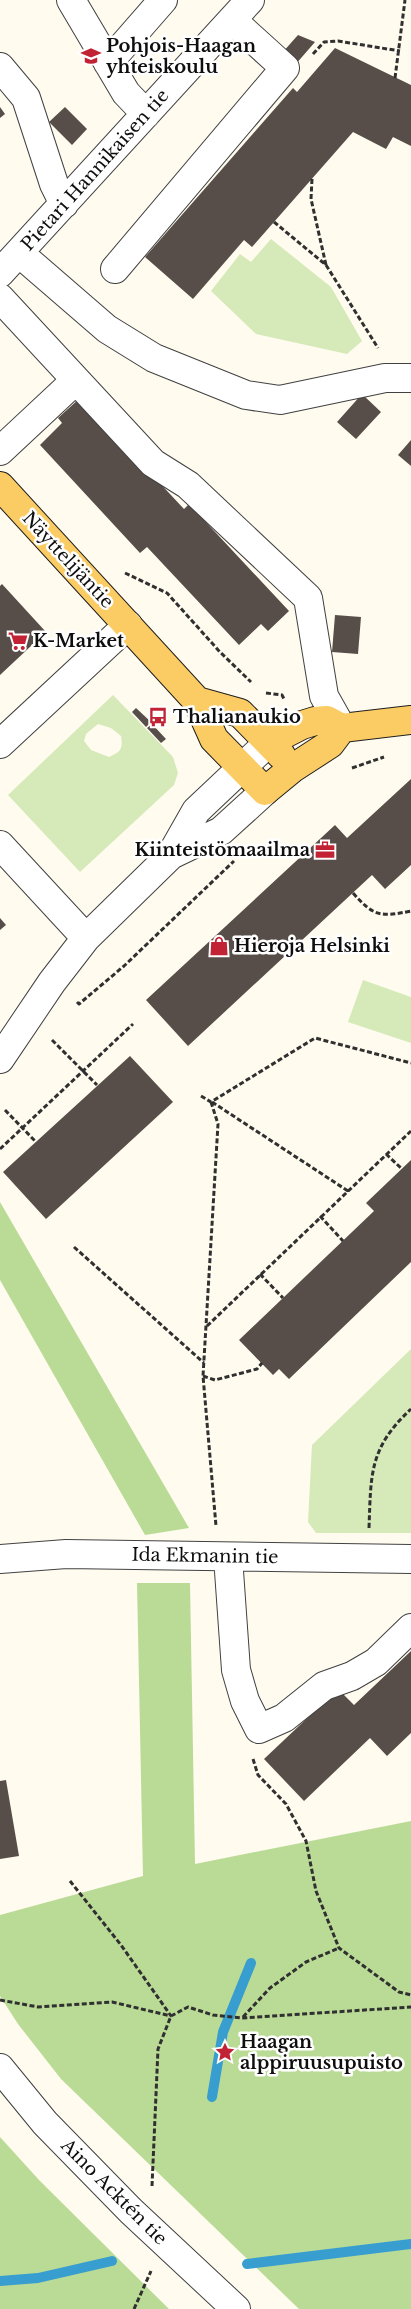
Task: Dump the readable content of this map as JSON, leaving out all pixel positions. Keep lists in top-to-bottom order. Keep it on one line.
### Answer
{"streets":{"main road":["Näyttelijäntie"],"street":["Pietari Hannikaisen tie","Ida Ekmanin tie","Aino Acktén tie"]},"places":{"school or university":["Pohjois-Haagan yhteiskoulu"],"supermarket":["K-Market"],"bus stop":["Thalianaukio"],"office":["Kiinteistömaailma"],"shop":["Hieroja Helsinki"],"place":["Haagan alppiruusupuisto"]}}
